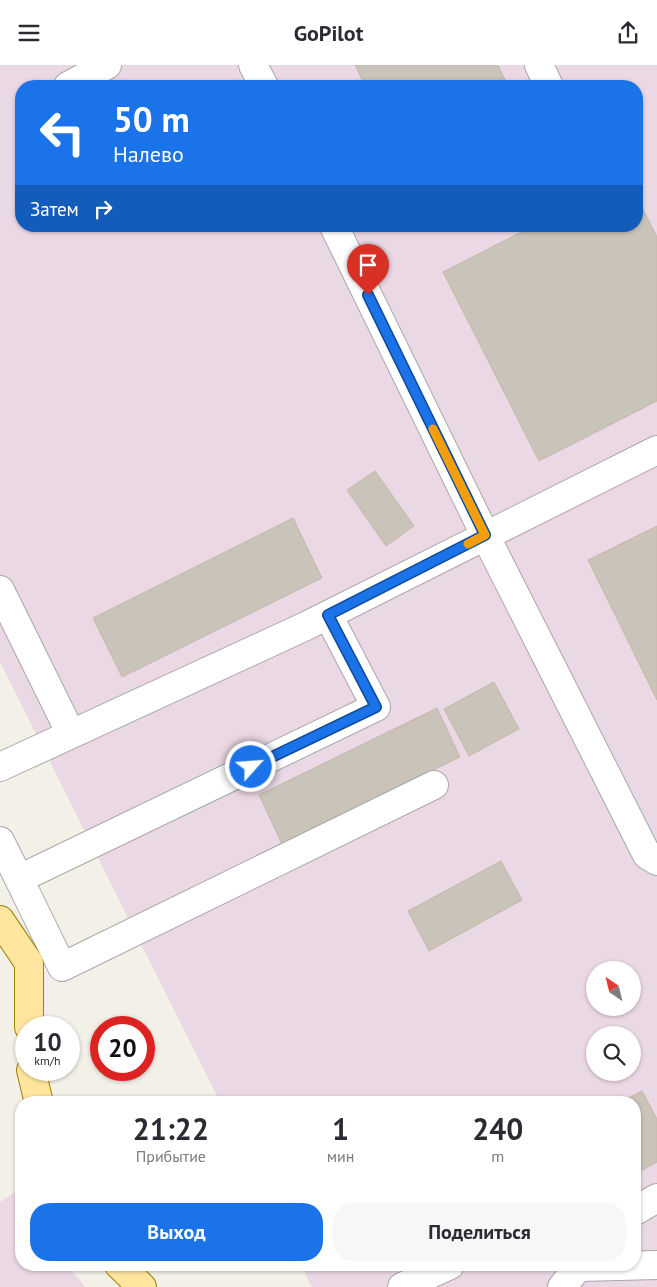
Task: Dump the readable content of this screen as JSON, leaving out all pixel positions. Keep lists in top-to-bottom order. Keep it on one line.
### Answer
{"north":"top left","page":{"header":"GoPilot","turn":["50 m","Налево"],"then":"Затем","speed":"10 km/h","limit":"20","eta":["21:22","Прибытие","1","мин","240","m"],"buttons":["Выход","Поделиться"]}}
